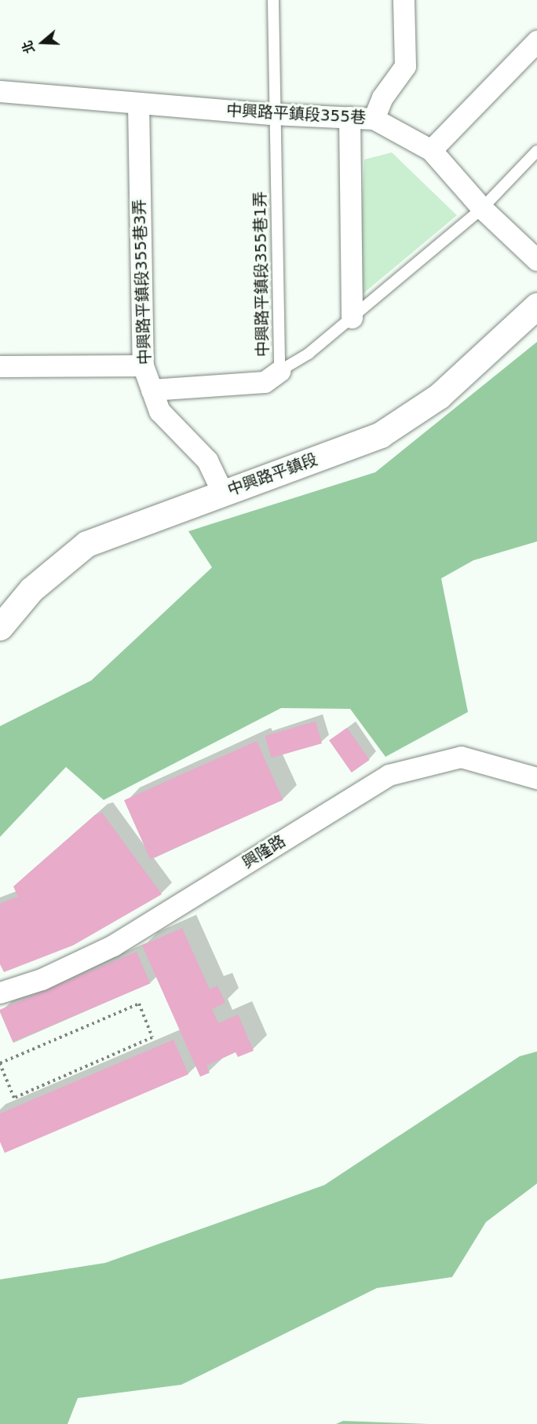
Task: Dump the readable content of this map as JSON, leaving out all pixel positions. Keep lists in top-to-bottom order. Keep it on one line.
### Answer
{"streets":{"street":["中興路平鎮段355巷","中興路平鎮段355巷3弄","中興路平鎮段","興隆路"],"lane":["中興路平鎮段355巷1弄"]},"crossings":[["中興路平鎮段355巷","中興路平鎮段355巷1弄"],["中興路平鎮段355巷","中興路平鎮段355巷3弄"],["中興路平鎮段355巷3弄","中興路平鎮段"]],"north":"left"}
